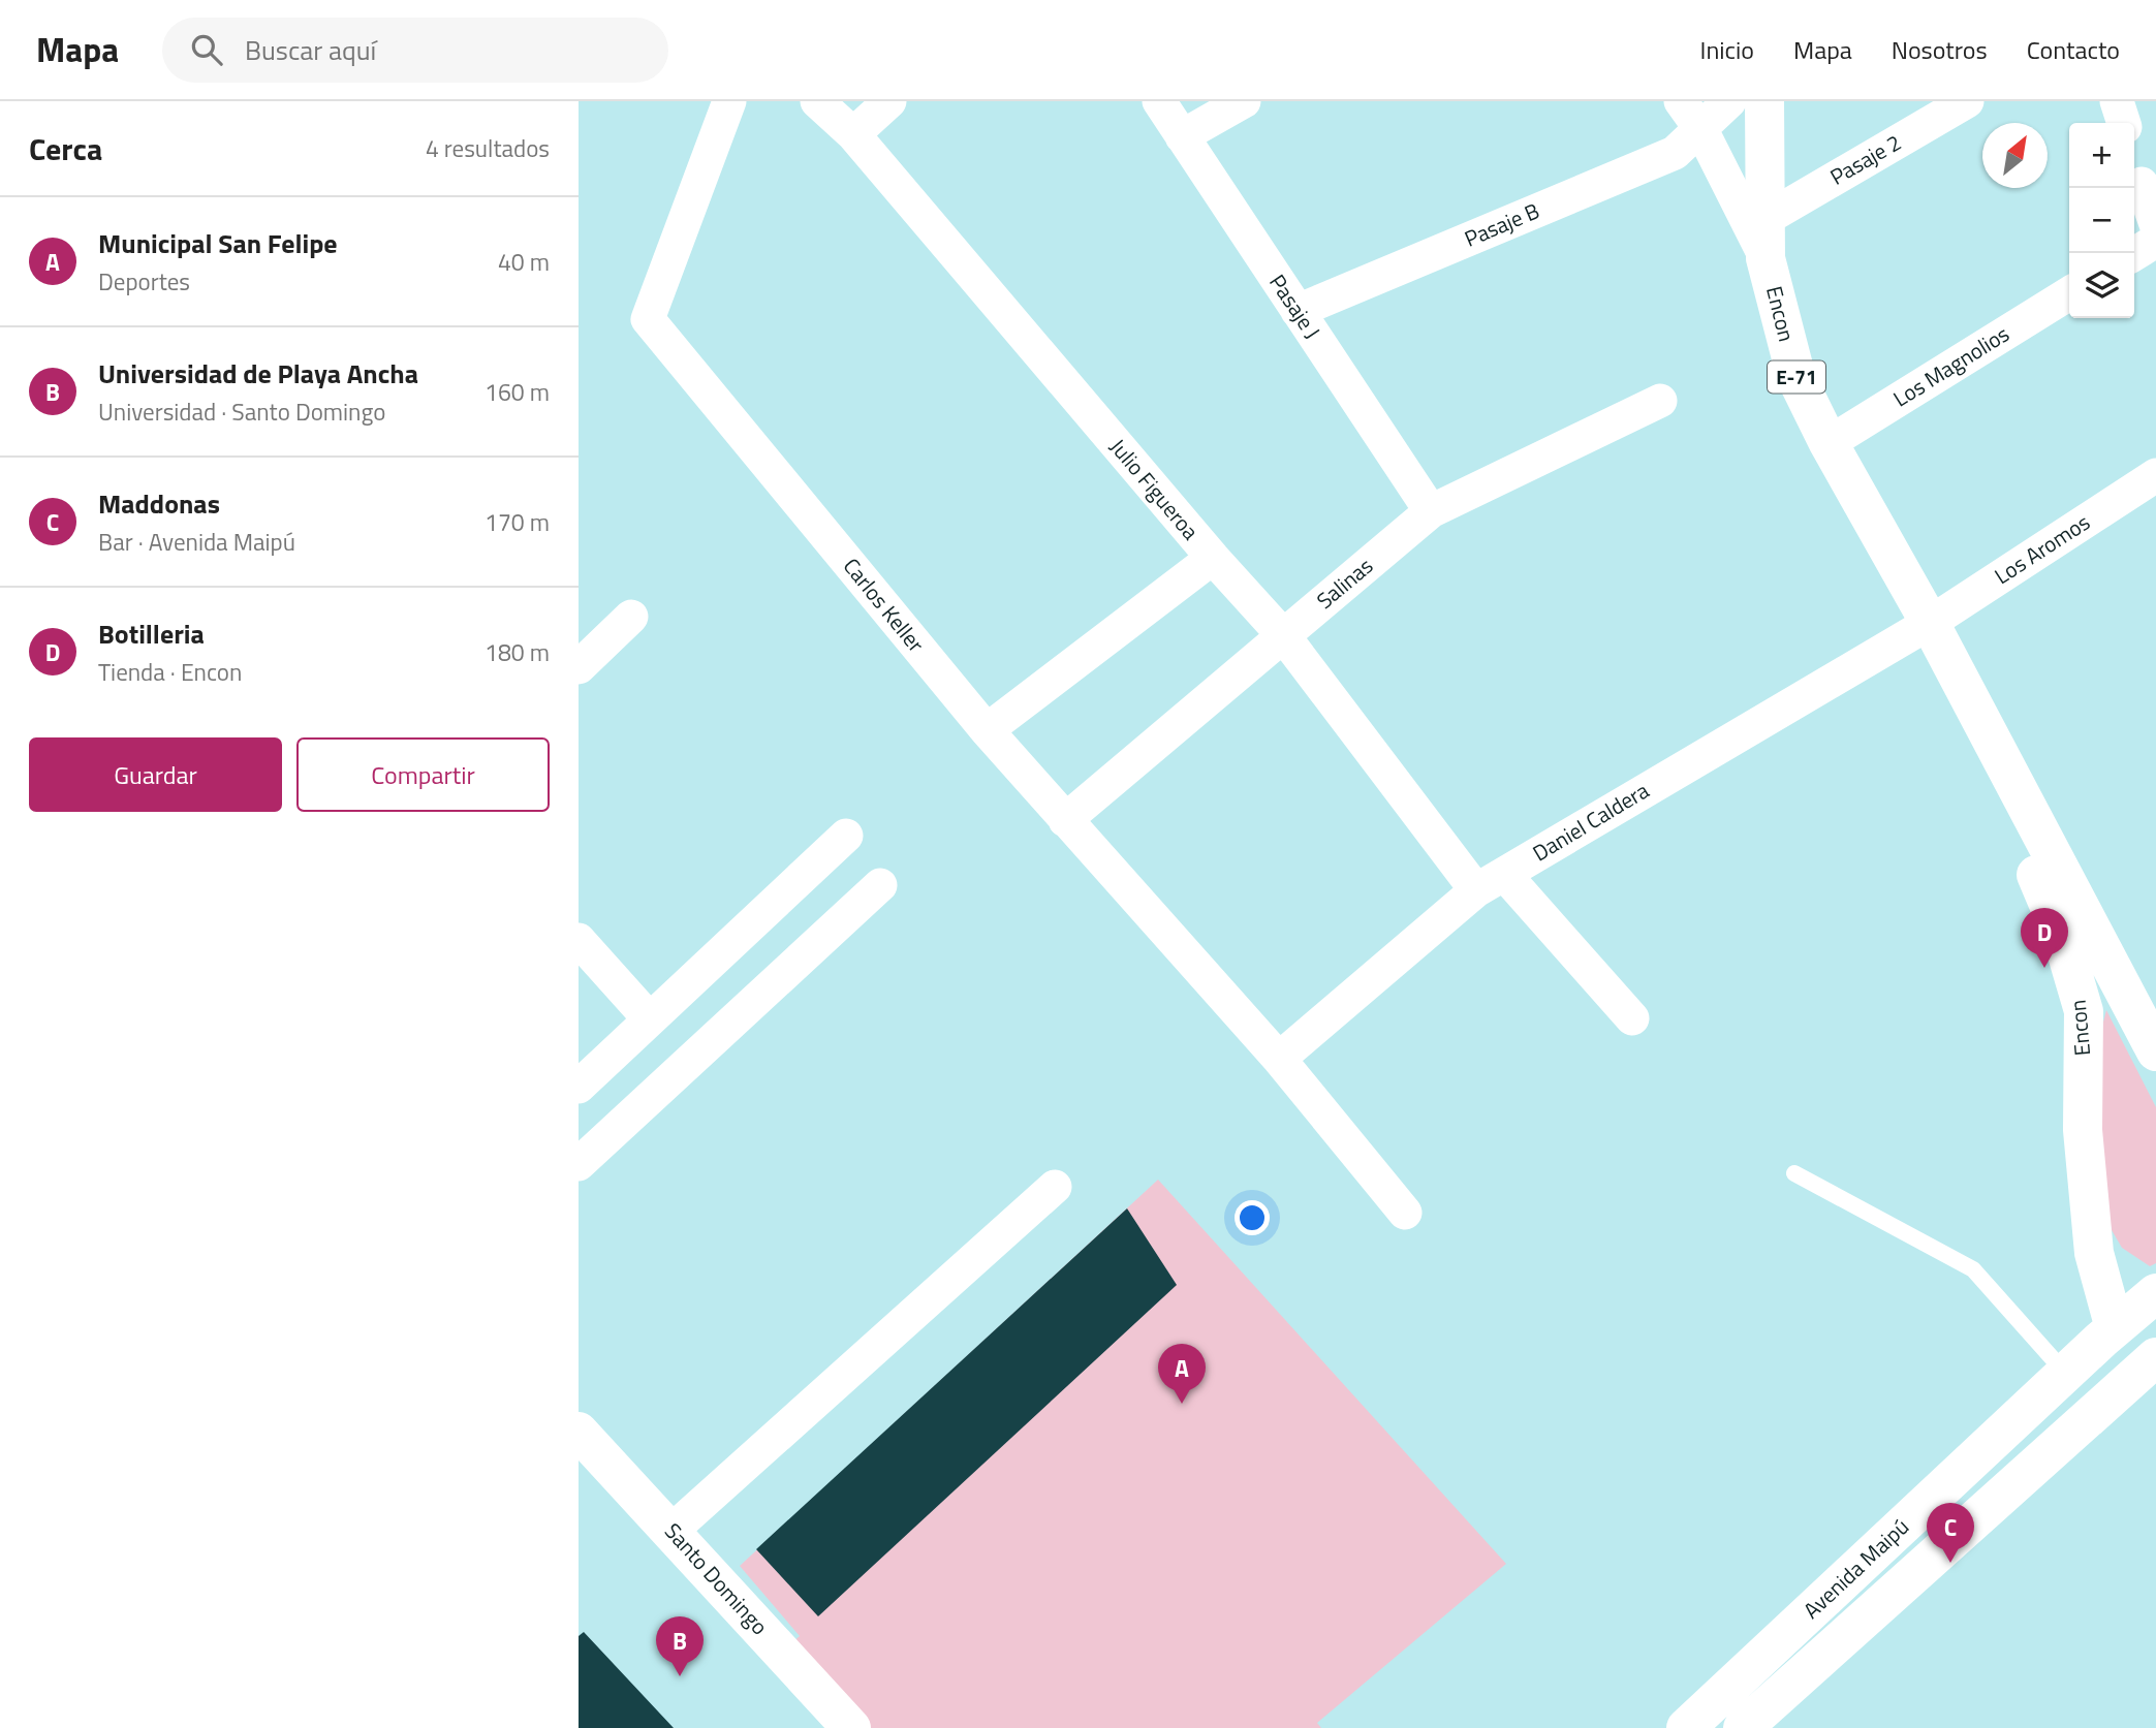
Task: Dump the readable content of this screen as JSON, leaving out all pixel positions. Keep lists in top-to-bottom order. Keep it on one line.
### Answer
{"streets":{"main road":["Encon","E-71","Avenida Maipú","Santo Domingo"],"street":["Pasaje 2","Pasaje B","Pasaje J","Los Magnolios","Julio Figueroa","Los Aromos","Salinas","Carlos Keller","Daniel Caldera"]},"crossings":[["Pasaje 2","Encon"],["Pasaje B","Pasaje J"],["Pasaje J","Salinas"],["Encon","Los Magnolios"],["Encon","Los Aromos"],["Encon","Daniel Caldera"],["Encon","Avenida Maipú"],["Julio Figueroa","Salinas"],["Julio Figueroa","Daniel Caldera"],["Los Aromos","Daniel Caldera"],["Salinas","Carlos Keller"],["Carlos Keller","Daniel Caldera"]],"north":"top right","page":{"header":"Mapa","search":"Buscar aquí","nav":["Inicio","Mapa","Nosotros","Contacto"],"heading":["Cerca","4 resultados"],"map_buttons":["+","−"],"list":[{"mark":"A","name":"Municipal San Felipe","note":"Deportes","value":"40 m"},{"mark":"B","name":"Universidad de Playa Ancha","note":"Universidad · Santo Domingo","value":"160 m"},{"mark":"C","name":"Maddonas","note":"Bar · Avenida Maipú","value":"170 m"},{"mark":"D","name":"Botilleria","note":"Tienda · Encon","value":"180 m"}],"buttons":["Guardar","Compartir"],"pins":["D","A","C","B"]}}
